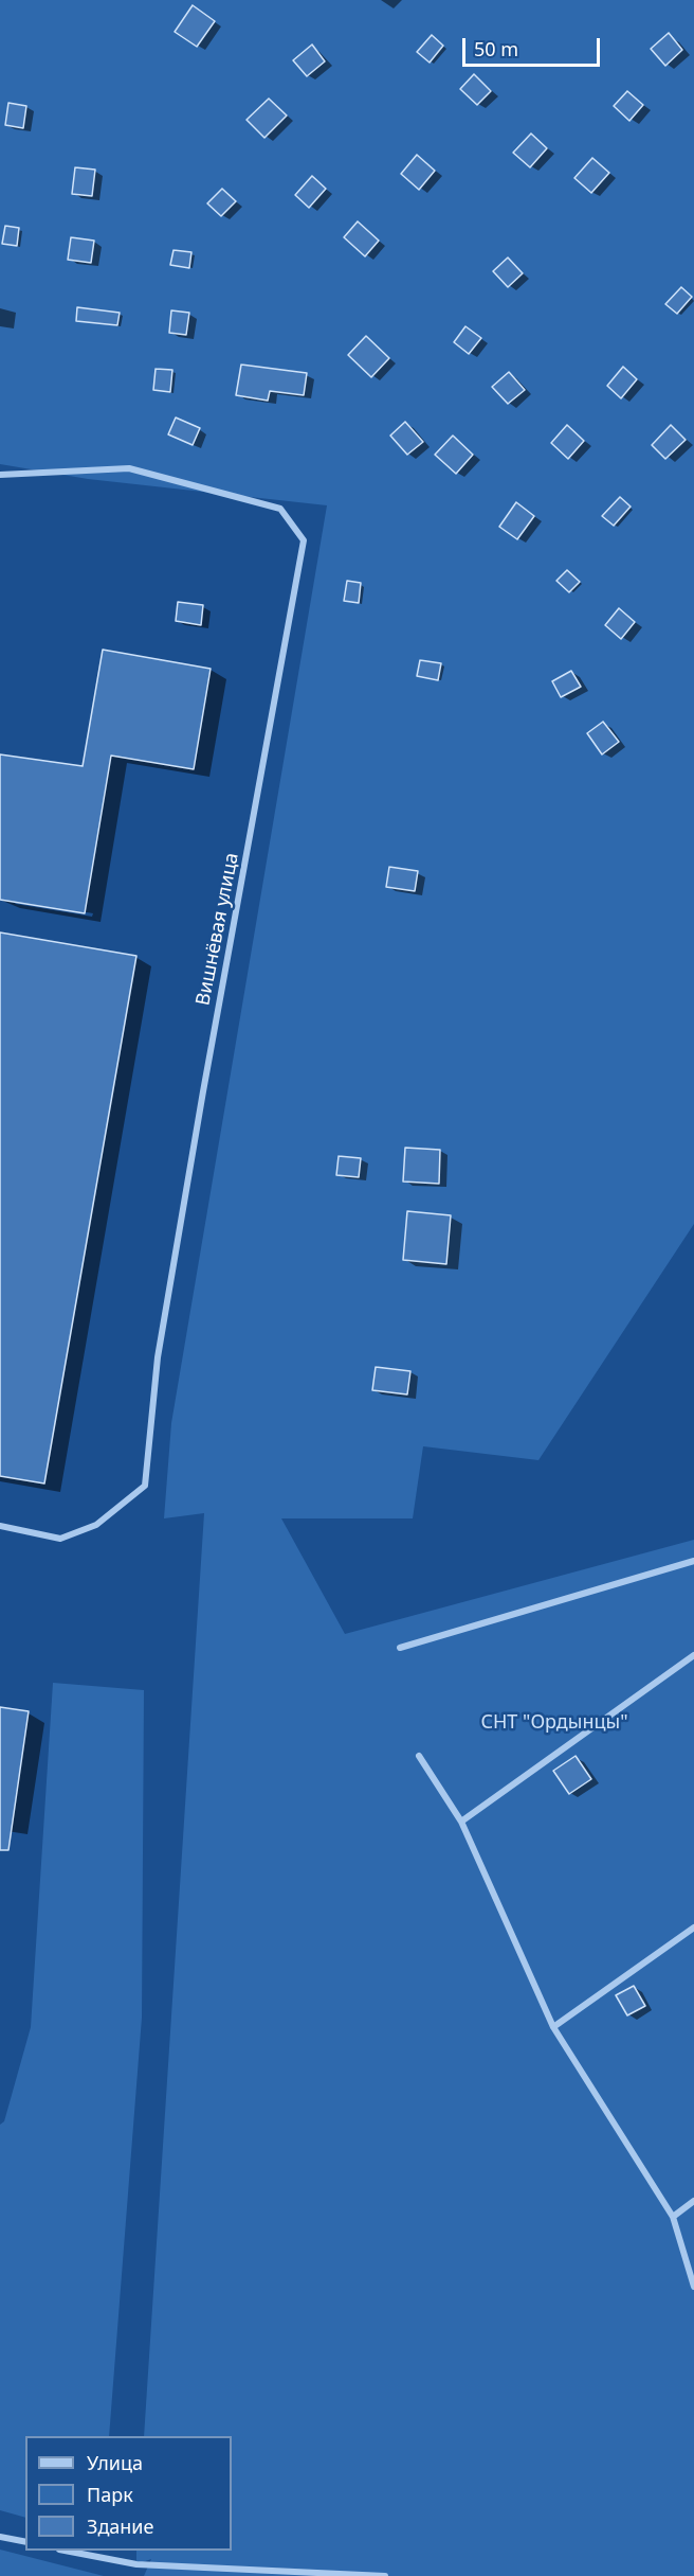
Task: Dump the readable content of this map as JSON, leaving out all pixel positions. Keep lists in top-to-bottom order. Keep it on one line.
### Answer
{"streets":{"street":["Вишнёвая улица"]},"parks":["СНТ \"Ордынцы\""],"legend":["Улица","Парк","Здание"],"scale_bar":"50 m"}
